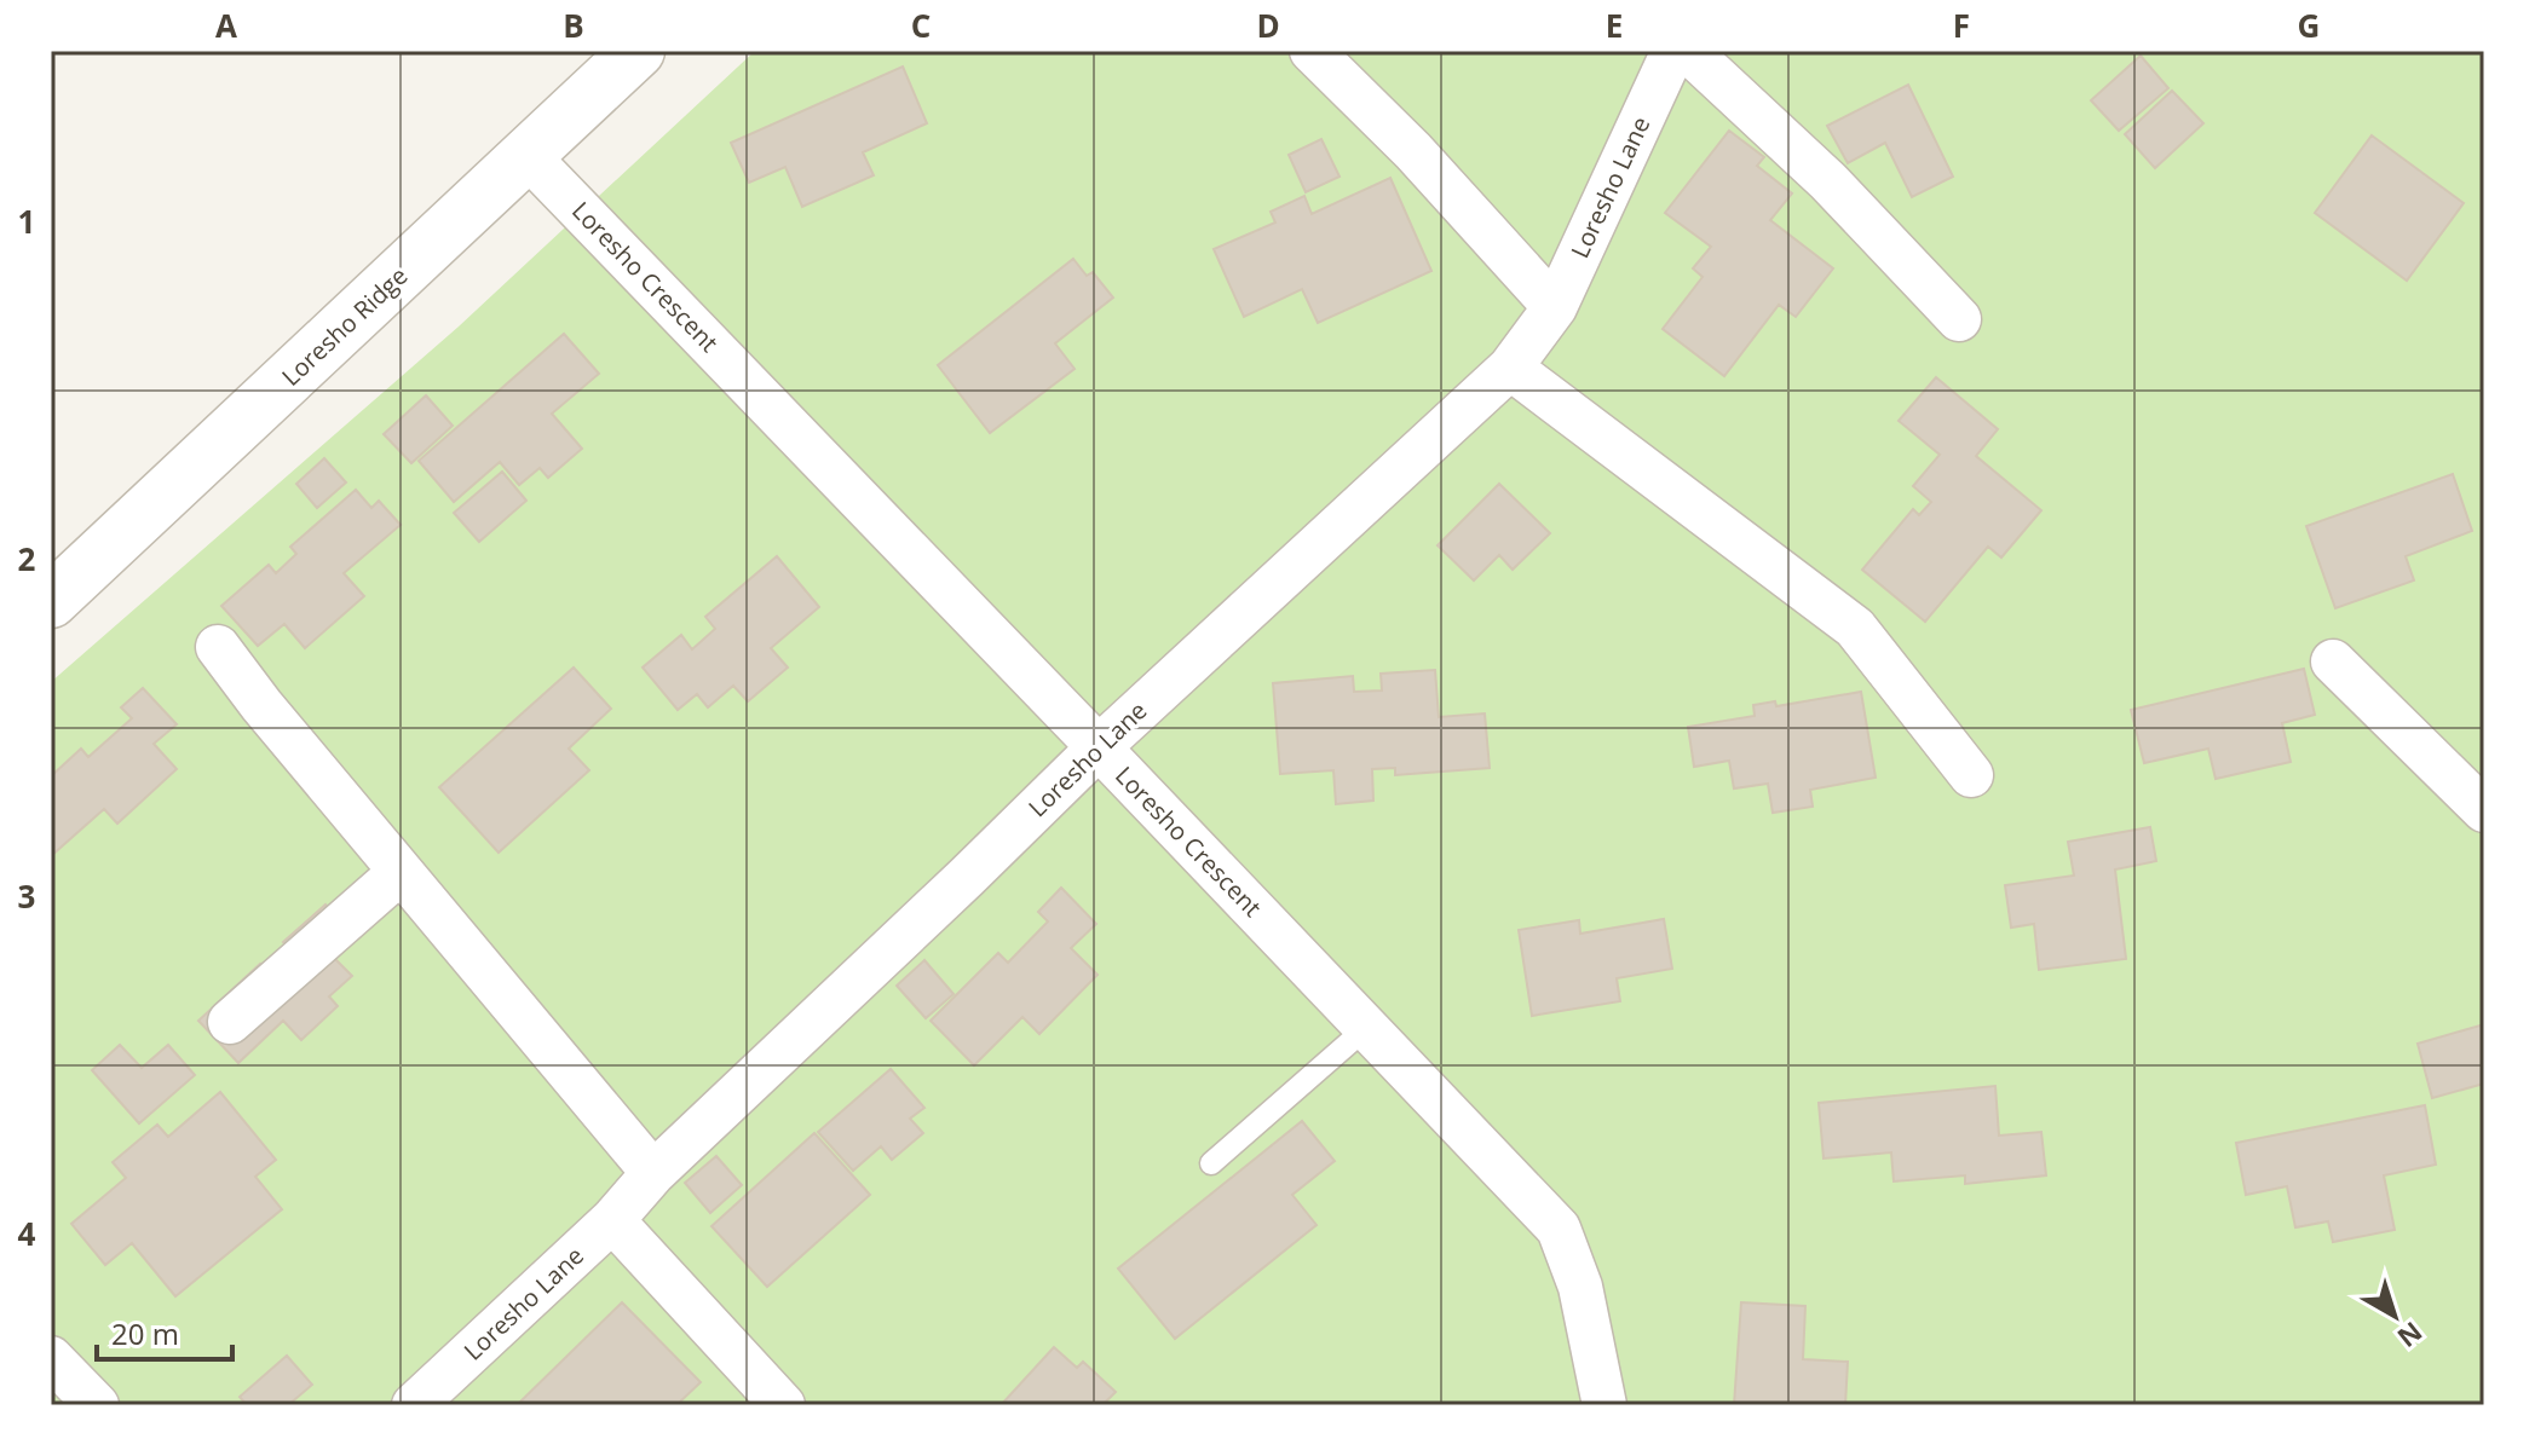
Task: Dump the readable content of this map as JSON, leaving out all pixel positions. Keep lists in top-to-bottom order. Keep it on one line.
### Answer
{"streets":{"street":["Loresho Lane","Loresho Crescent","Loresho Ridge"]},"crossings":[["Loresho Lane","Loresho Crescent"],["Loresho Crescent","Loresho Ridge"]],"scale_bar":"20 m","north":"bottom right","grid":{"columns":["A","B","C","D","E","F","G"],"rows":["1","2","3","4"]}}
